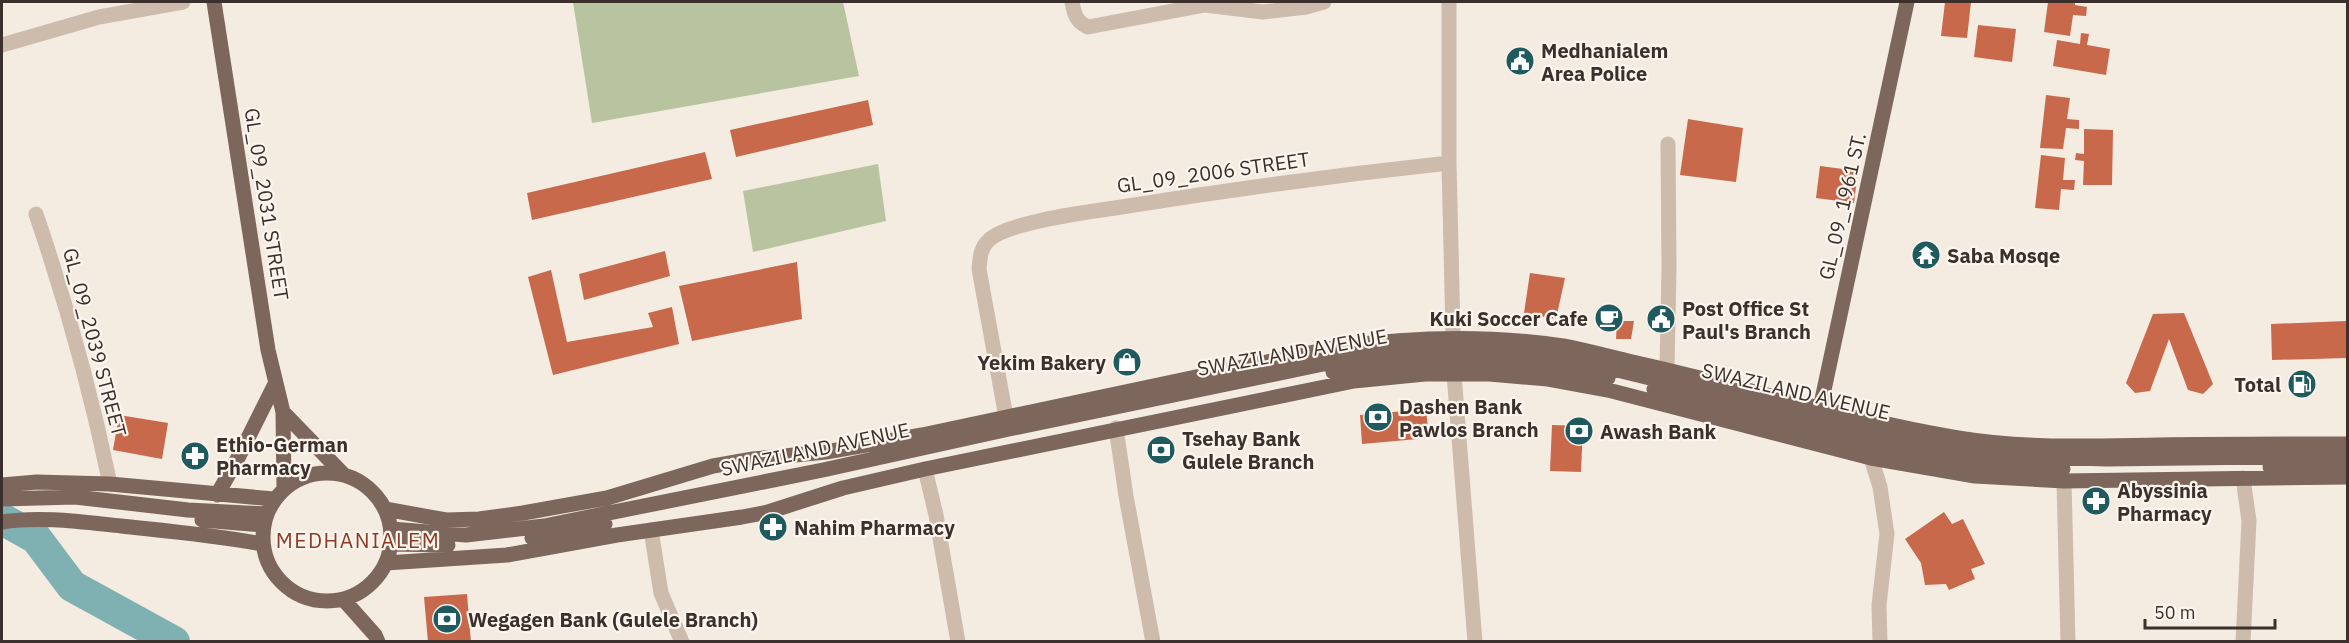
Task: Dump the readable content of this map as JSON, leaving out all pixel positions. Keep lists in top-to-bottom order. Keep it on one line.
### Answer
{"streets":{"main road":["GL_09_2031 STREET","GL_09_1961 ST.","SWAZILAND AVENUE"],"street":["GL_09_2006 STREET","GL_09_2039 STREET"]},"crossings":[["GL_09_2031 STREET","SWAZILAND AVENUE"],["GL_09_1961 ST.","SWAZILAND AVENUE"]],"districts":["MEDHANIALEM"],"places":{"public building":["Medhanialem Area Police","Post Office St Paul's Branch"],"temple":["Saba Mosqe"],"cafe":["Kuki Soccer Cafe"],"shop":["Yekim Bakery"],"fuel station":["Total"],"bank":["Dashen Bank Pawlos Branch","Awash Bank","Tsehay Bank Gulele Branch","Wegagen Bank (Gulele Branch)"],"pharmacy":["Ethio-German Pharmacy","Abyssinia Pharmacy","Nahim Pharmacy"]},"scale_bar":"50 m"}
